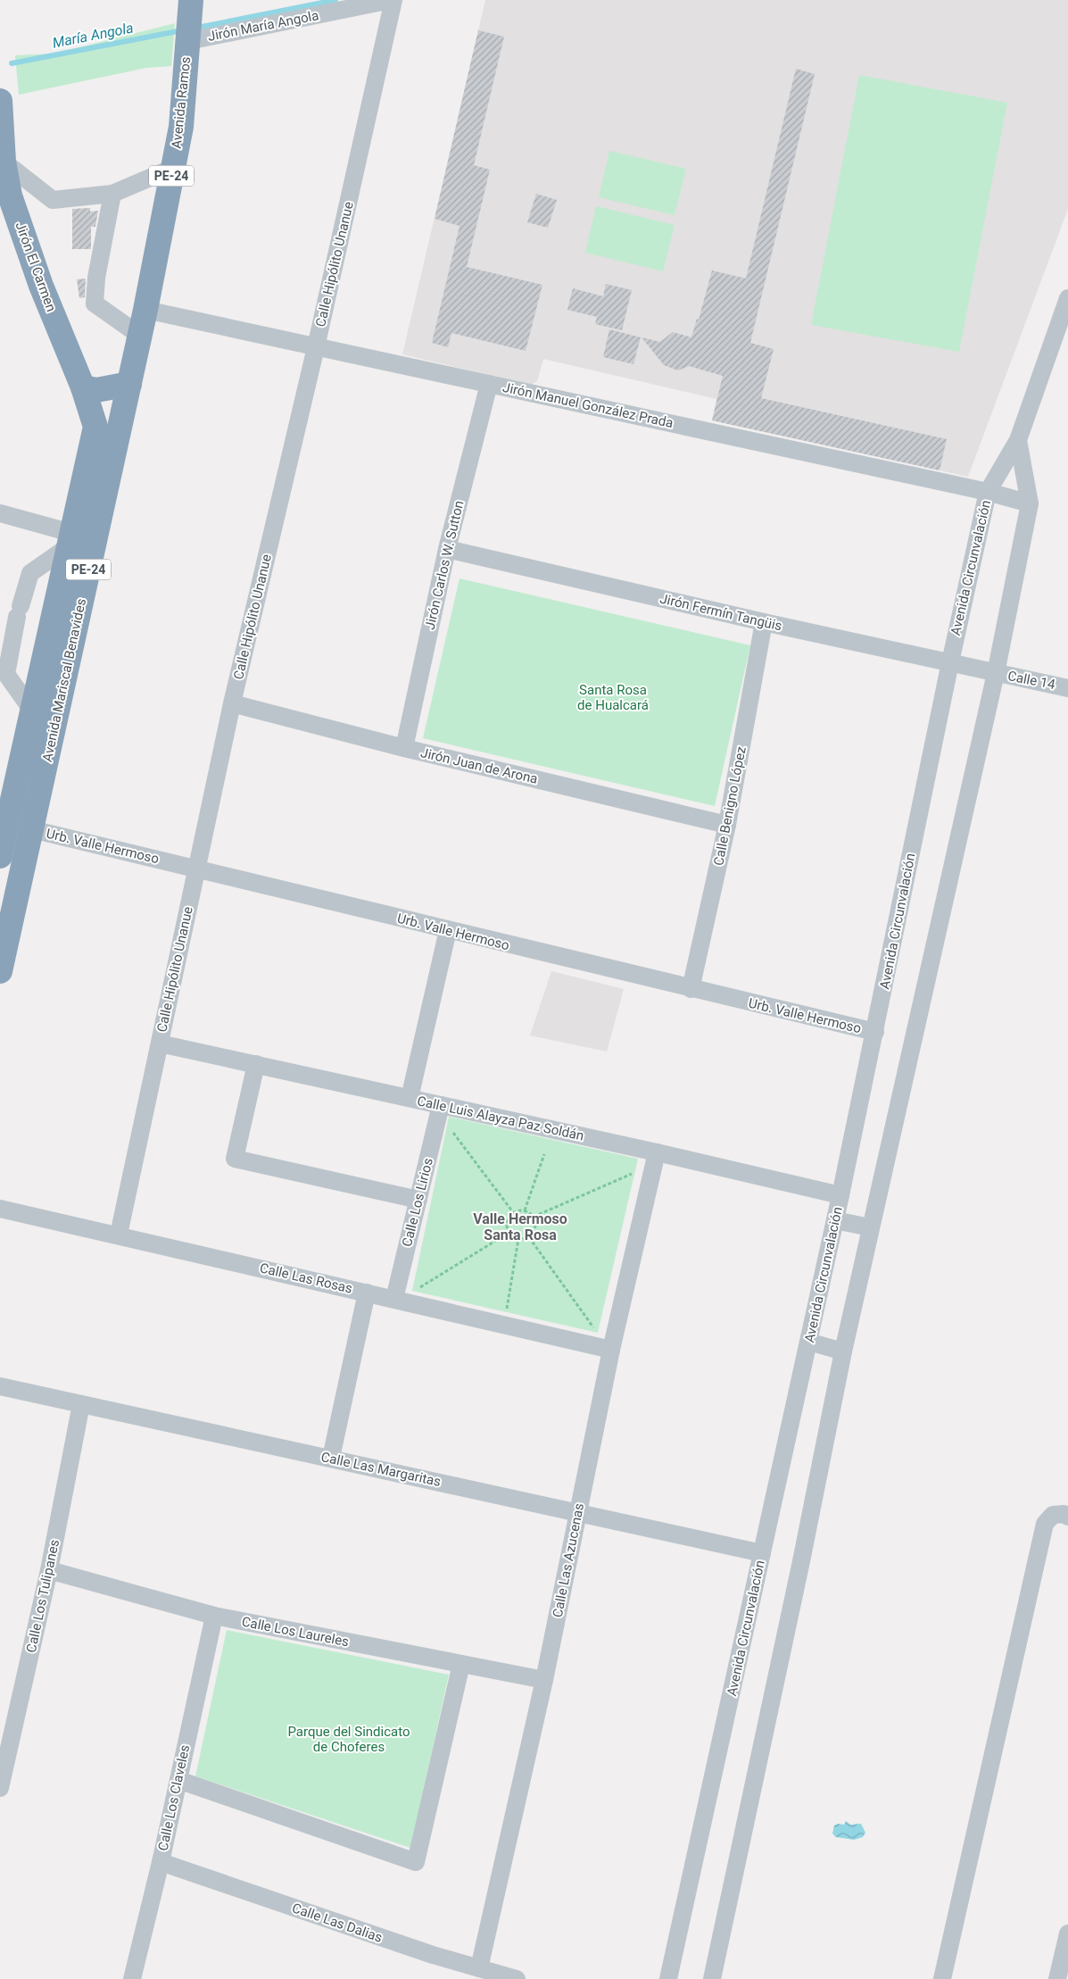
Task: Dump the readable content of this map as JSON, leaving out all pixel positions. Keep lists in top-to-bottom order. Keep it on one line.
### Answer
{"streets":{"highway":["Avenida Ramos","PE-24","Jirón El Carmen","Avenida Mariscal Benavides"],"street":["Jirón María Angola","Calle Hipólito Unanue","Jirón Manuel González Prada","Jirón Carlos W. Sutton","Avenida Circunvalación","Jirón Fermín Tangüis","Calle 14","Jirón Juan de Arona","Calle Benigno López","Urb. Valle Hermoso","Calle Luis Alayza Paz Soldán","Calle Los Lirios","Calle Las Rosas","Calle Las Margaritas","Calle Las Azucenas","Calle Los Tulipanes","Calle Los Laureles","Calle Los Claveles","Calle Las Dalias"]},"crossings":[["Jirón María Angola","Avenida Ramos"],["Jirón María Angola","Calle Hipólito Unanue"],["Avenida Ramos","Jirón Manuel González Prada"],["Avenida Ramos","Avenida Mariscal Benavides"],["Calle Hipólito Unanue","Jirón Manuel González Prada"],["Calle Hipólito Unanue","Jirón Juan de Arona"],["Calle Hipólito Unanue","Urb. Valle Hermoso"],["Calle Hipólito Unanue","Calle Luis Alayza Paz Soldán"],["Calle Hipólito Unanue","Calle Las Rosas"],["Jirón El Carmen","Avenida Mariscal Benavides"],["Jirón Manuel González Prada","Jirón Carlos W. Sutton"],["Jirón Manuel González Prada","Avenida Circunvalación"],["Jirón Manuel González Prada","Avenida Mariscal Benavides"],["Jirón Carlos W. Sutton","Jirón Fermín Tangüis"],["Jirón Carlos W. Sutton","Jirón Juan de Arona"],["Avenida Circunvalación","Jirón Fermín Tangüis"],["Avenida Circunvalación","Urb. Valle Hermoso"],["Avenida Circunvalación","Calle Luis Alayza Paz Soldán"],["Avenida Circunvalación","Calle Las Margaritas"],["Jirón Fermín Tangüis","Calle 14"],["Jirón Fermín Tangüis","Calle Benigno López"],["Avenida Mariscal Benavides","Urb. Valle Hermoso"],["Jirón Juan de Arona","Calle Benigno López"],["Calle Benigno López","Urb. Valle Hermoso"],["Calle Luis Alayza Paz Soldán","Calle Los Lirios"],["Calle Luis Alayza Paz Soldán","Calle Las Azucenas"],["Calle Los Lirios","Calle Las Rosas"],["Calle Las Rosas","Calle Las Azucenas"],["Calle Las Margaritas","Calle Las Azucenas"],["Calle Las Margaritas","Calle Los Tulipanes"],["Calle Las Azucenas","Calle Los Laureles"],["Calle Las Azucenas","Calle Las Dalias"],["Calle Los Tulipanes","Calle Los Laureles"],["Calle Los Laureles","Calle Los Claveles"],["Calle Los Claveles","Calle Las Dalias"]],"districts":["Valle Hermoso Santa Rosa"],"water":["María Angola"],"parks":["Santa Rosa de Hualcará","Parque del Sindicato de Choferes"]}
